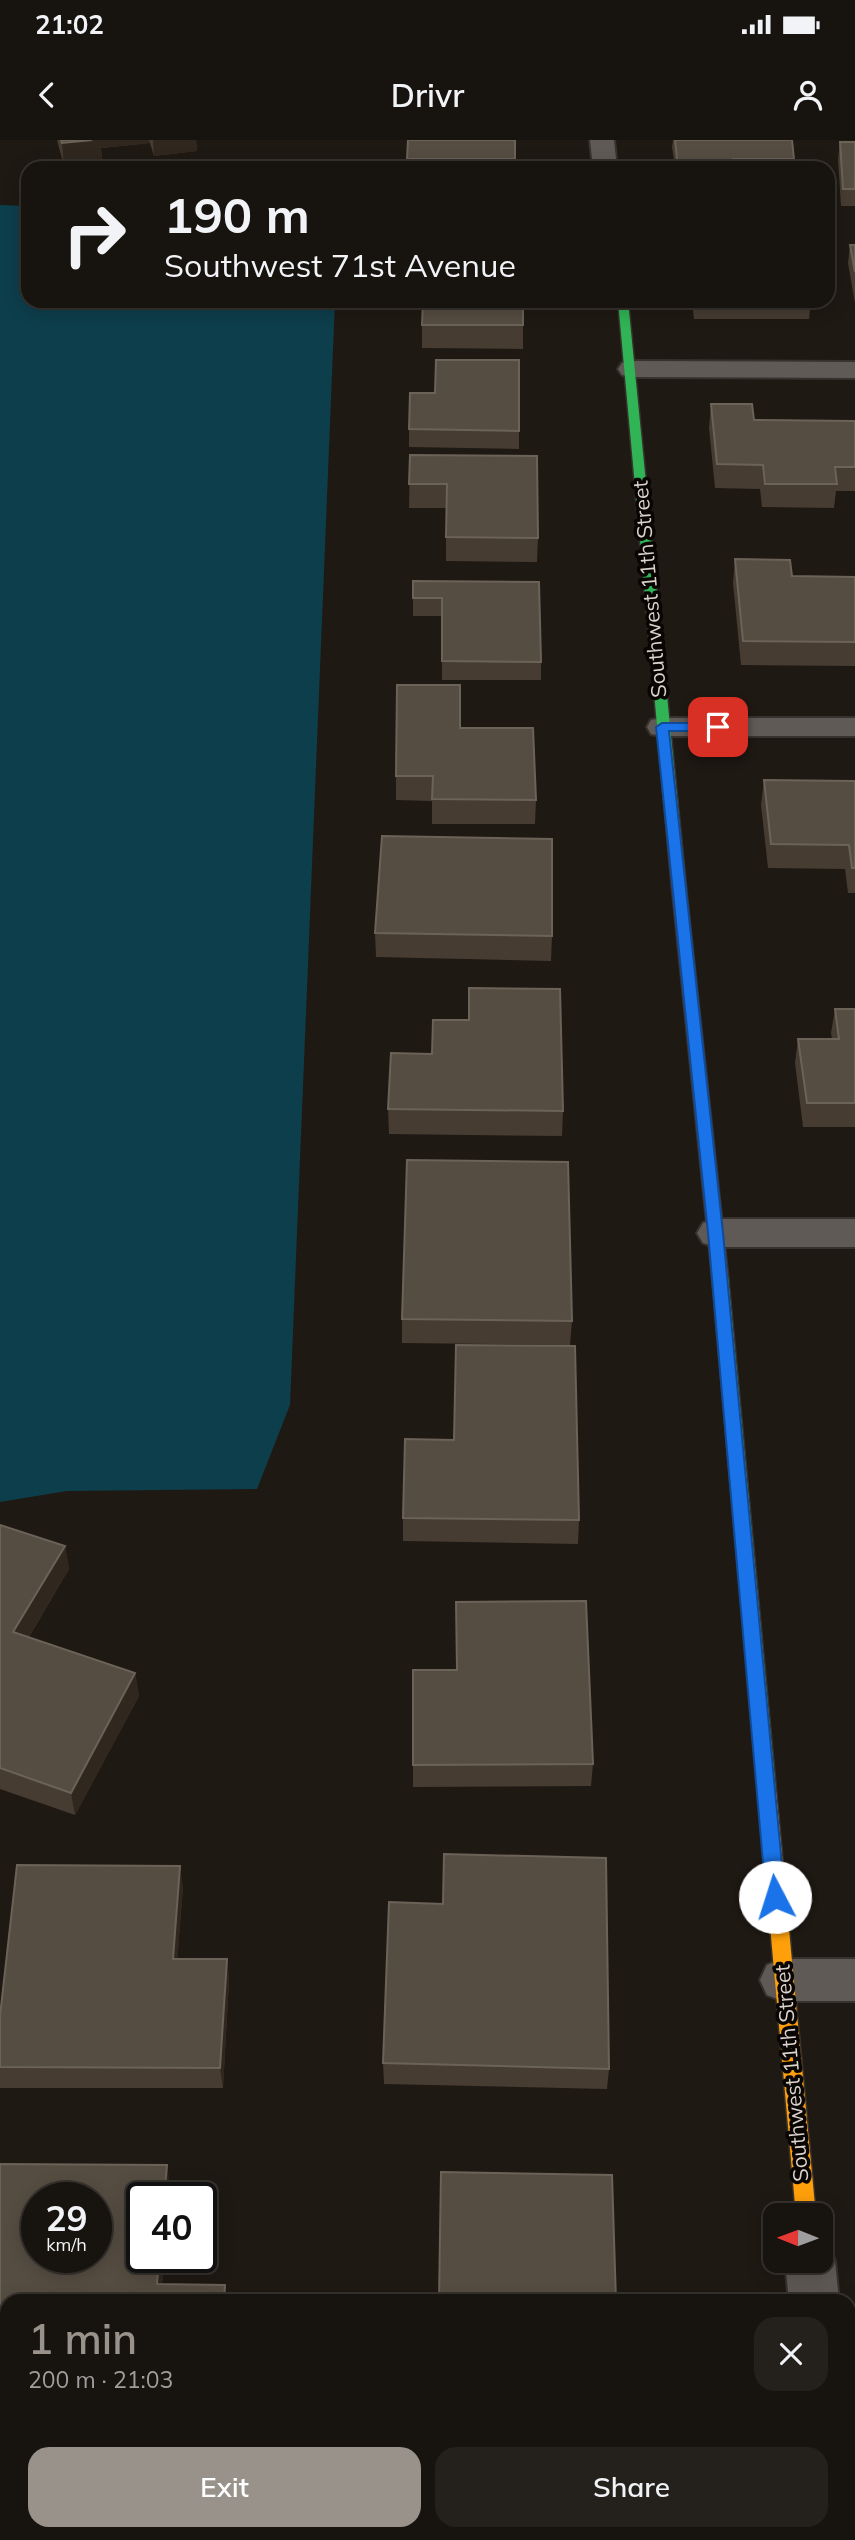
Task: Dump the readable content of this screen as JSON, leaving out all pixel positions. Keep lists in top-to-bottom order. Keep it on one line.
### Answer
{"streets":{"street":["Southwest 11th Street"]},"north":"left","page":{"status":"21:02","header":"Drivr","turn":["190 m","Southwest 71st Avenue"],"speed":"29 km/h","limit":"40","heading":["1 min","200 m · 21:03"],"buttons":["Exit","Share"]}}
